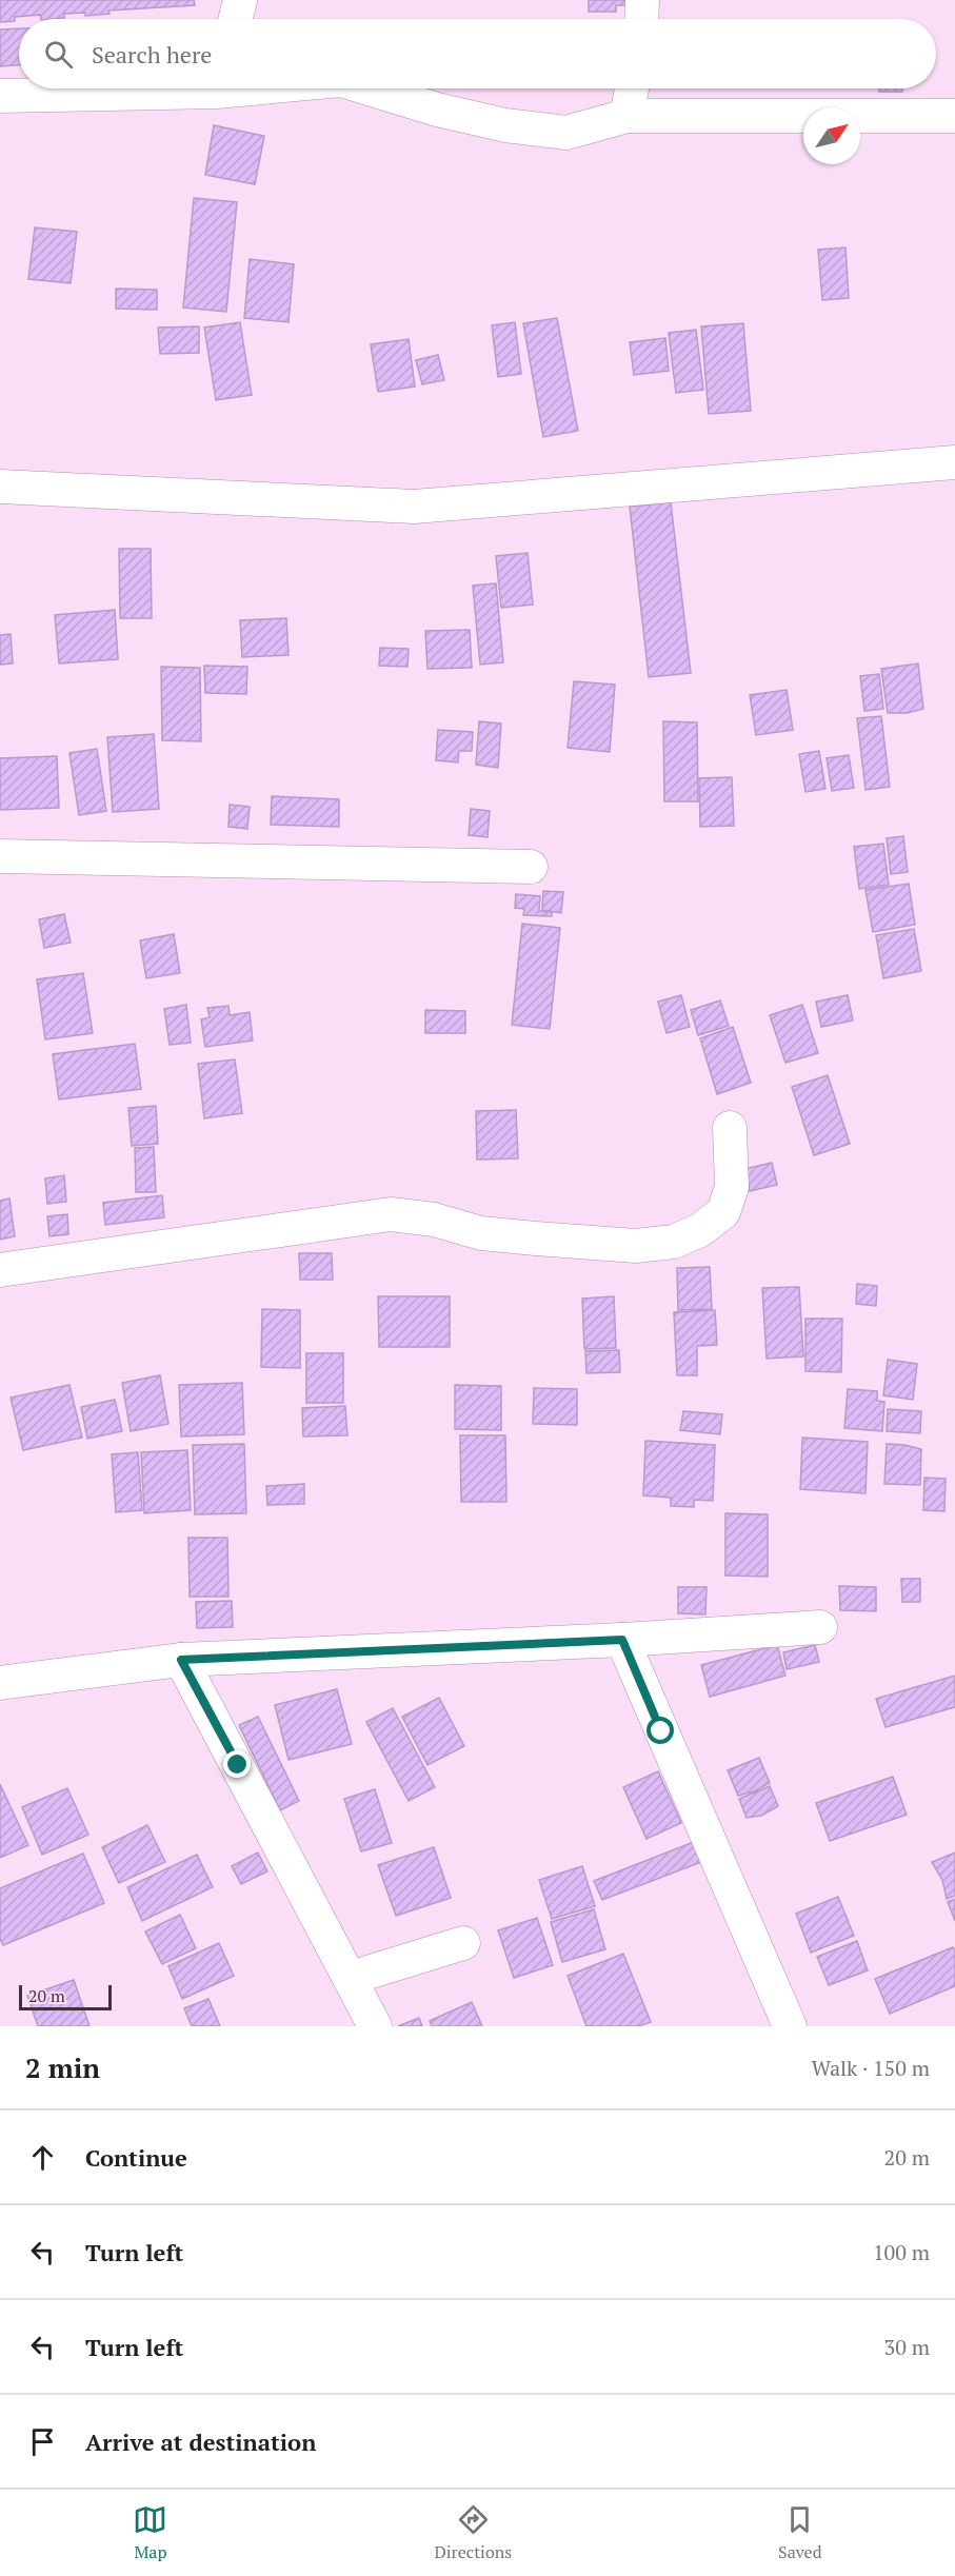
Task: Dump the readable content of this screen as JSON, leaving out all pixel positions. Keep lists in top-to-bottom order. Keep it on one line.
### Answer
{"scale_bar":"20 m","north":"top right","page":{"search":"Search here","scale":"20 m","heading":["2 min","Walk · 150 m"],"list":[["Continue","20 m"],["Turn left","100 m"],["Turn left","30 m"],"Arrive at destination"],"nav":["Map","Directions","Saved"]}}
